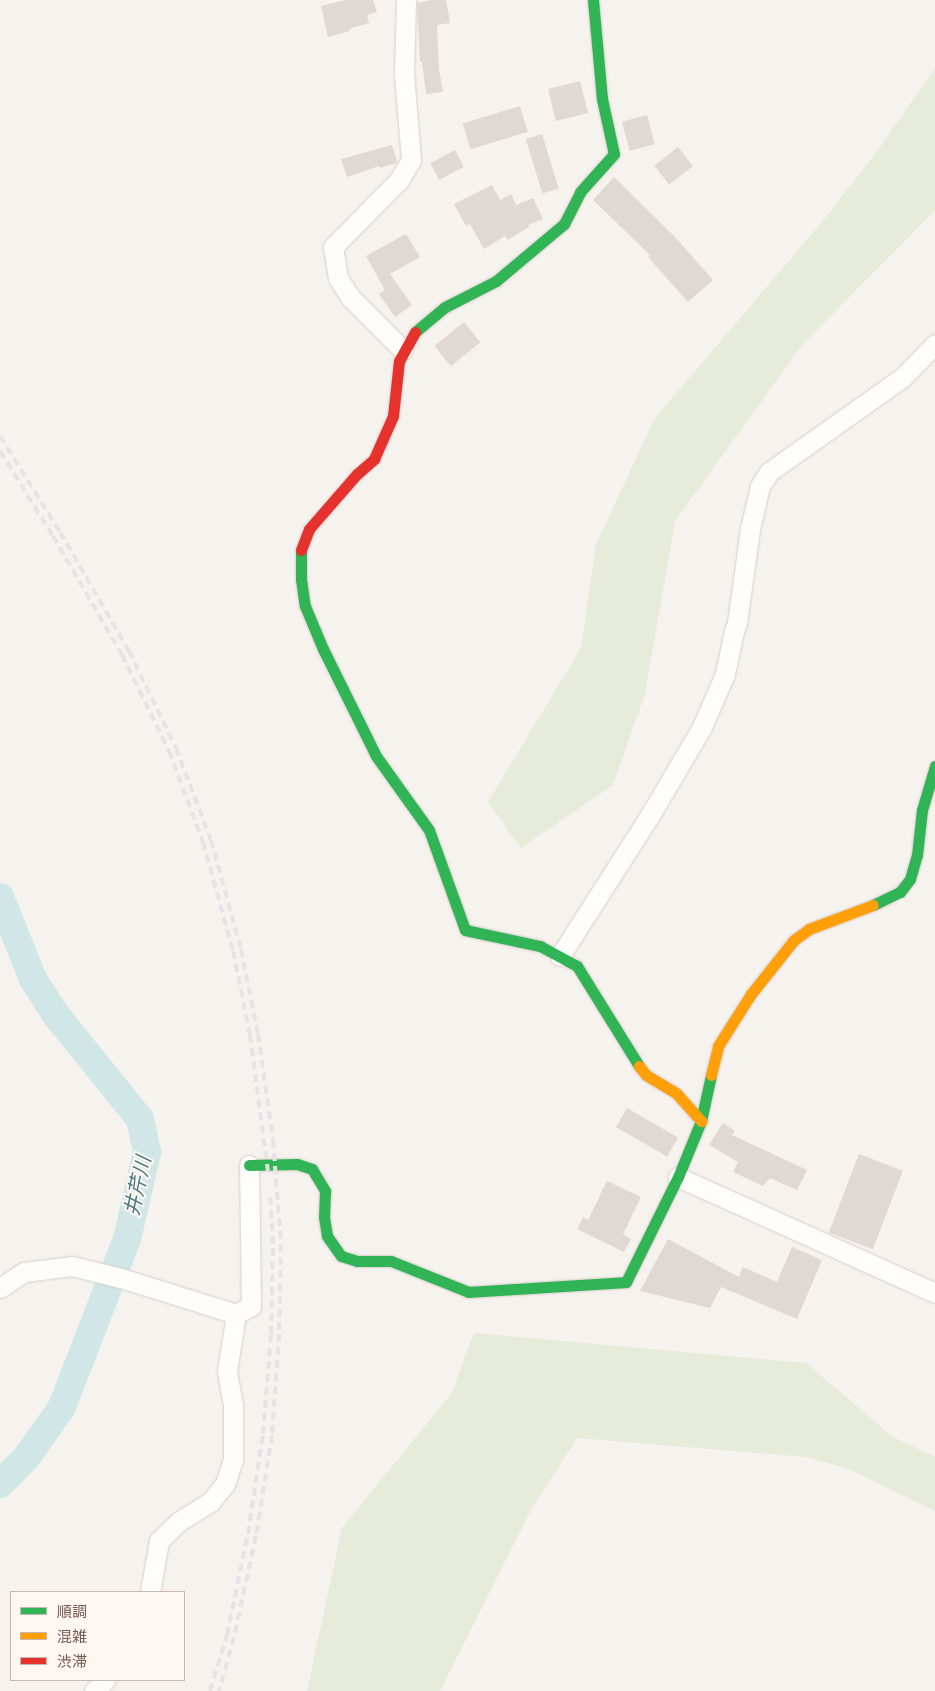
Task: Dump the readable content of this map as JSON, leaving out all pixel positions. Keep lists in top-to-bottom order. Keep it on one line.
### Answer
{"water":["井芹川"],"legend":["順調","混雑","渋滞"]}
